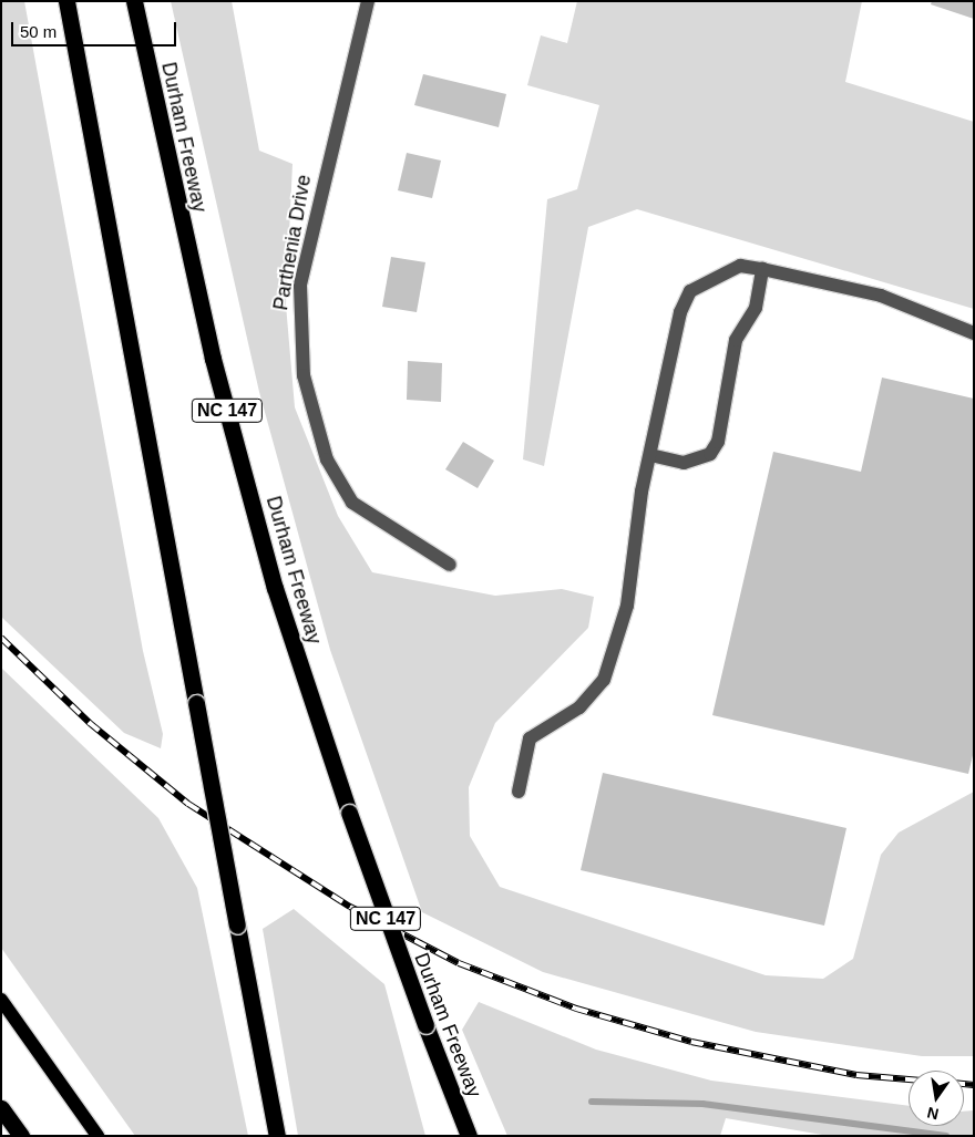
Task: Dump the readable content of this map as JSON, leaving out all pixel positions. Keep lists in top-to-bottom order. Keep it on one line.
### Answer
{"streets":{"highway":["Durham Freeway","NC 147"],"street":["Parthenia Drive"]},"scale_bar":"50 m","north":"bottom"}
